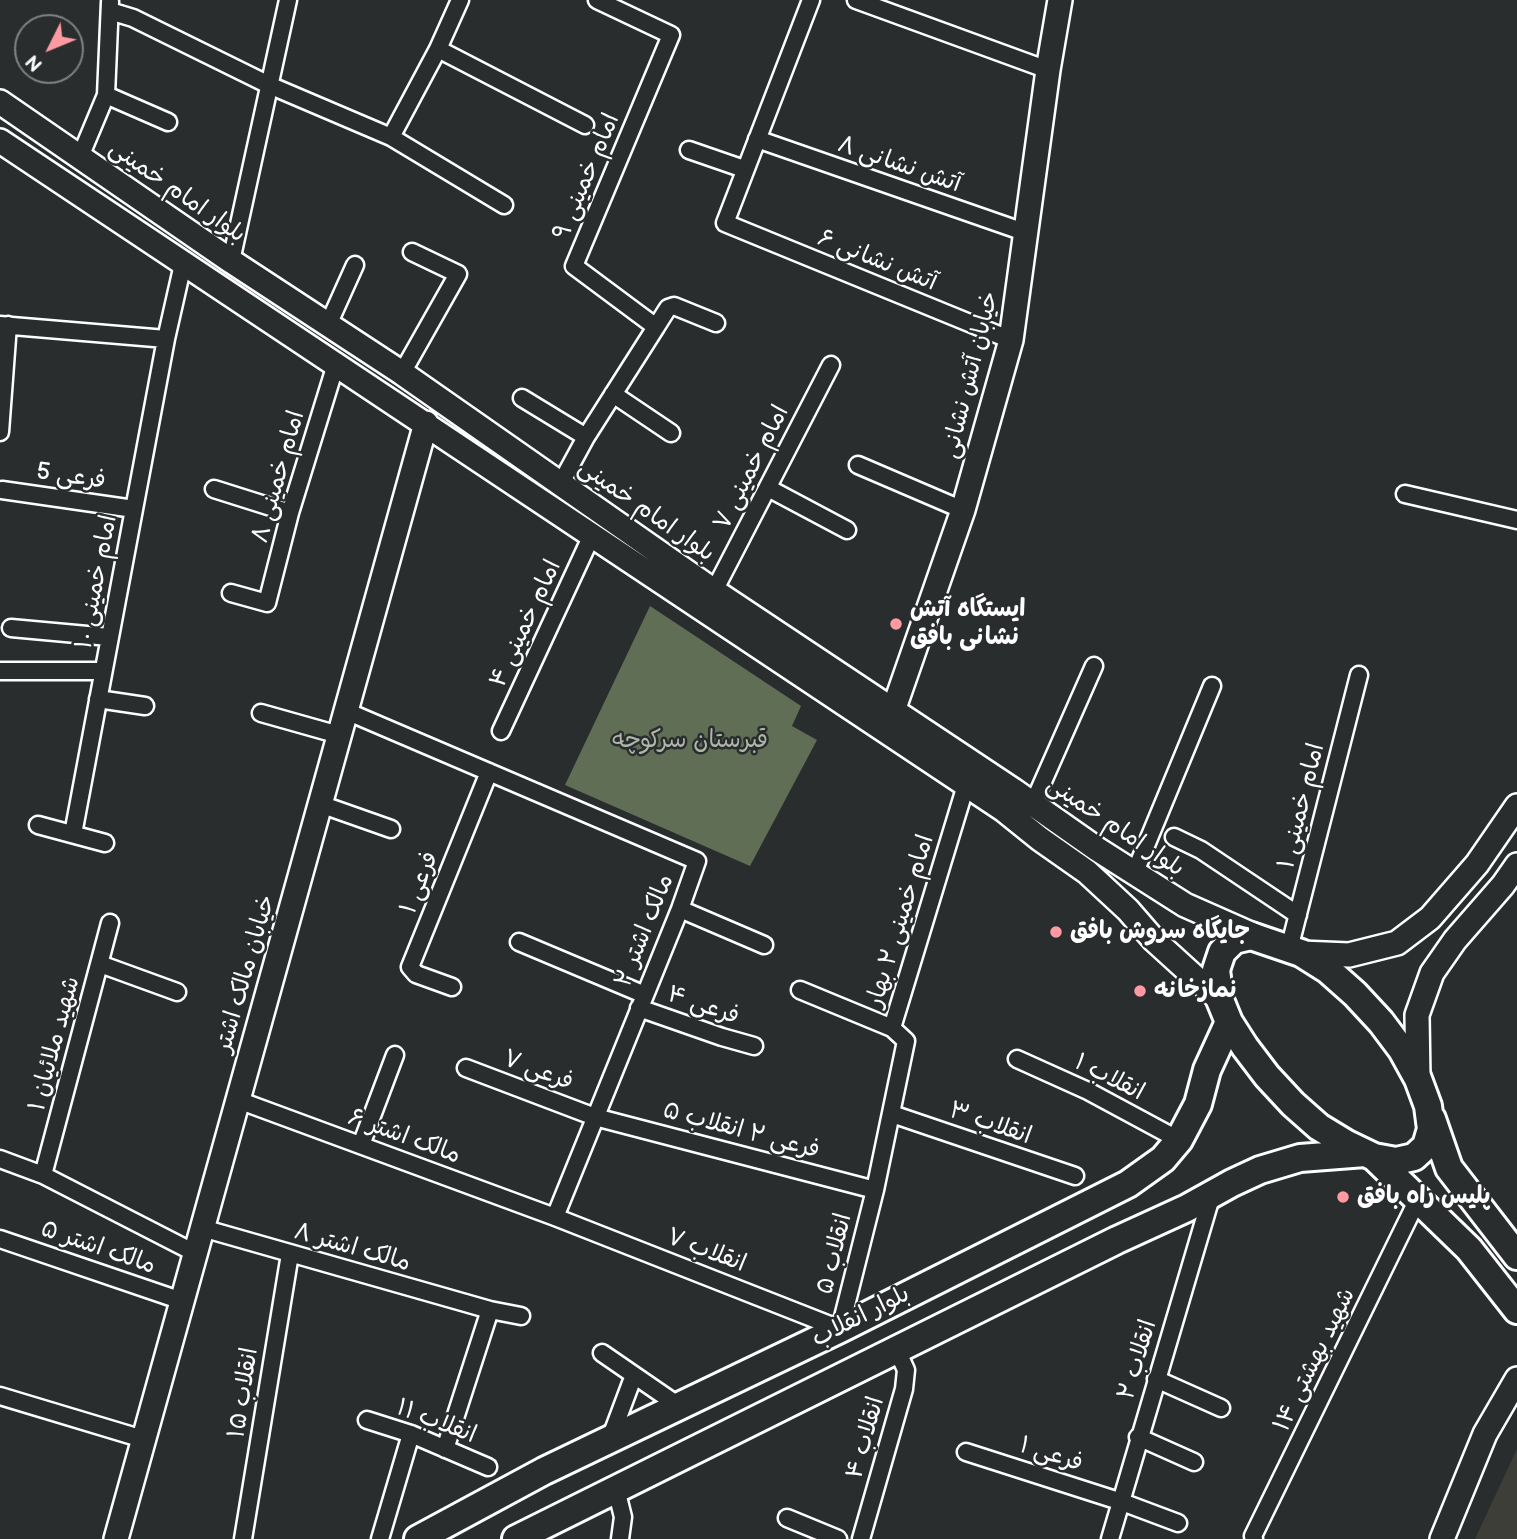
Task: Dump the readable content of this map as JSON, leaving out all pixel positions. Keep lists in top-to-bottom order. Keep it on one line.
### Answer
{"streets":{"main road":["بلوار امام خمینی","خیابان آتش نشانی","خیابان مالک اشتر","بلوار انقلاب"],"street":["آتش نشانی ۸","امام خمینی ۹","آتش نشانی ۶","امام خمینی ۷","فرعی 5","امام خمینی ۸","امام خمینی ۱۰","امام خمینی ۴","امام خمینی ۱","فرعی ۱","امام خمینی ۲ بهار","مالک اشتر ۲","فرعی ۴","شهید ملائیان ۱","فرعی ۷","انقلاب ۱","انقلاب ۳","فرعی ۲ انقلاب ۵","مالک اشتر ۶","مالک اشتر ۵","مالک اشتر ۸","انقلاب ۷","انقلاب ۵","انقلاب ۲","شهید بهشتی ۱۴","انقلاب ۱۵","انقلاب ۱۱","انقلاب ۴"]},"crossings":[["آتش نشانی ۸","خیابان آتش نشانی"],["بلوار امام خمینی","خیابان آتش نشانی"],["بلوار امام خمینی","امام خمینی ۷"],["بلوار امام خمینی","امام خمینی ۸"],["بلوار امام خمینی","امام خمینی ۱۰"],["بلوار امام خمینی","امام خمینی ۴"],["بلوار امام خمینی","امام خمینی ۱"],["بلوار امام خمینی","امام خمینی ۲ بهار"],["بلوار امام خمینی","خیابان مالک اشتر"],["بلوار امام خمینی","بلوار انقلاب"],["آتش نشانی ۶","خیابان آتش نشانی"],["فرعی 5","امام خمینی ۱۰"],["فرعی ۱","مالک اشتر ۲"],["فرعی ۱","انقلاب ۲"],["امام خمینی ۲ بهار","انقلاب ۳"],["امام خمینی ۲ بهار","فرعی ۲ انقلاب ۵"],["امام خمینی ۲ بهار","انقلاب ۵"],["مالک اشتر ۲","خیابان مالک اشتر"],["مالک اشتر ۲","فرعی ۴"],["مالک اشتر ۲","فرعی ۷"],["مالک اشتر ۲","فرعی ۲ انقلاب ۵"],["مالک اشتر ۲","مالک اشتر ۶"],["مالک اشتر ۲","انقلاب ۷"],["خیابان مالک اشتر","مالک اشتر ۶"],["خیابان مالک اشتر","مالک اشتر ۵"],["خیابان مالک اشتر","مالک اشتر ۸"],["فرعی ۷","فرعی ۲ انقلاب ۵"],["انقلاب ۱","بلوار انقلاب"],["فرعی ۲ انقلاب ۵","انقلاب ۵"],["مالک اشتر ۶","انقلاب ۷"],["مالک اشتر ۸","انقلاب ۱۵"],["انقلاب ۷","انقلاب ۵"],["انقلاب ۷","بلوار انقلاب"],["انقلاب ۵","بلوار انقلاب"],["بلوار انقلاب","انقلاب ۲"],["بلوار انقلاب","انقلاب ۴"]],"parks":["قبرستان سرکوچه"],"places":["ایستگاه آتش نشانی بافق","جایگاه سروش بافق","نمازخانه","پلیس راه بافق"],"north":"bottom left"}
